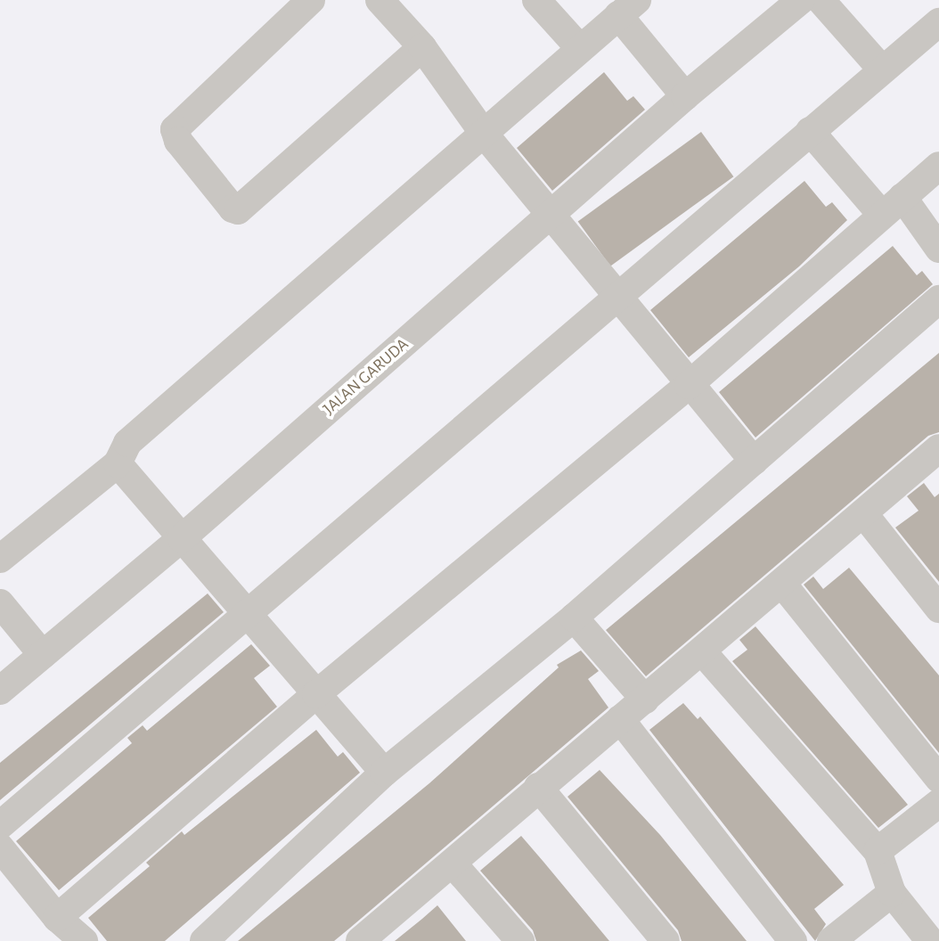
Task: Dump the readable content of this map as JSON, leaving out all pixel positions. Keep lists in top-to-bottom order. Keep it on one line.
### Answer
{"streets":{"street":["JALAN GARUDA"]}}
